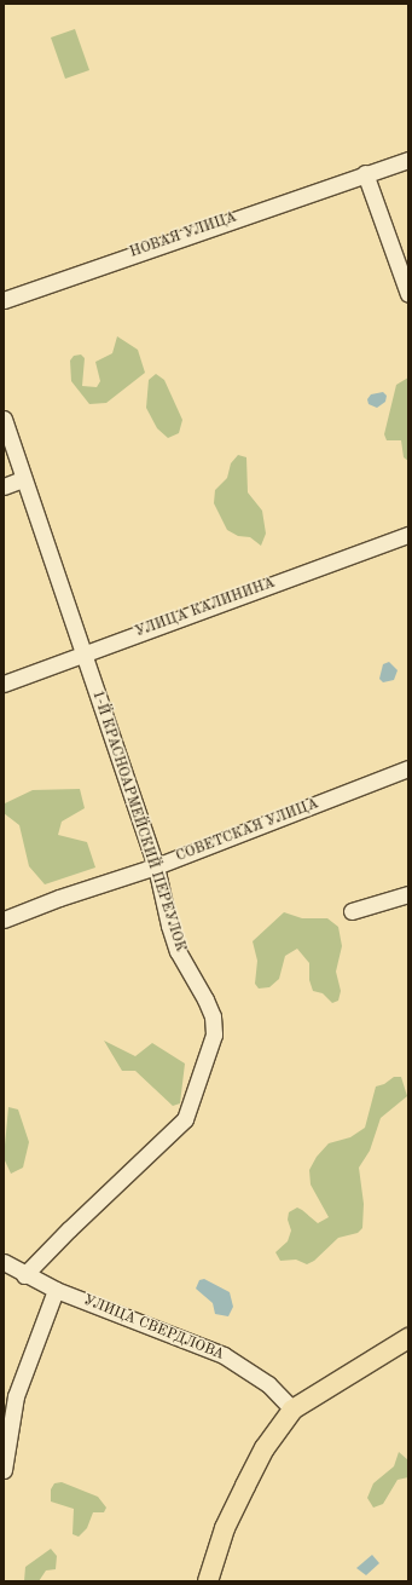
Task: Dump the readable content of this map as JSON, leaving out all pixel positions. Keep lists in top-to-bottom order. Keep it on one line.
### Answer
{"streets":{"street":["НОВАЯ УЛИЦА","УЛИЦА КАЛИНИНА","1-Й КРАСНОАРМЕЙСКИЙ ПЕРЕУЛОК","СОВЕТСКАЯ УЛИЦА","УЛИЦА СВЕРДЛОВА"]},"crossings":[["УЛИЦА КАЛИНИНА","1-Й КРАСНОАРМЕЙСКИЙ ПЕРЕУЛОК"],["1-Й КРАСНОАРМЕЙСКИЙ ПЕРЕУЛОК","СОВЕТСКАЯ УЛИЦА"],["1-Й КРАСНОАРМЕЙСКИЙ ПЕРЕУЛОК","УЛИЦА СВЕРДЛОВА"]]}
